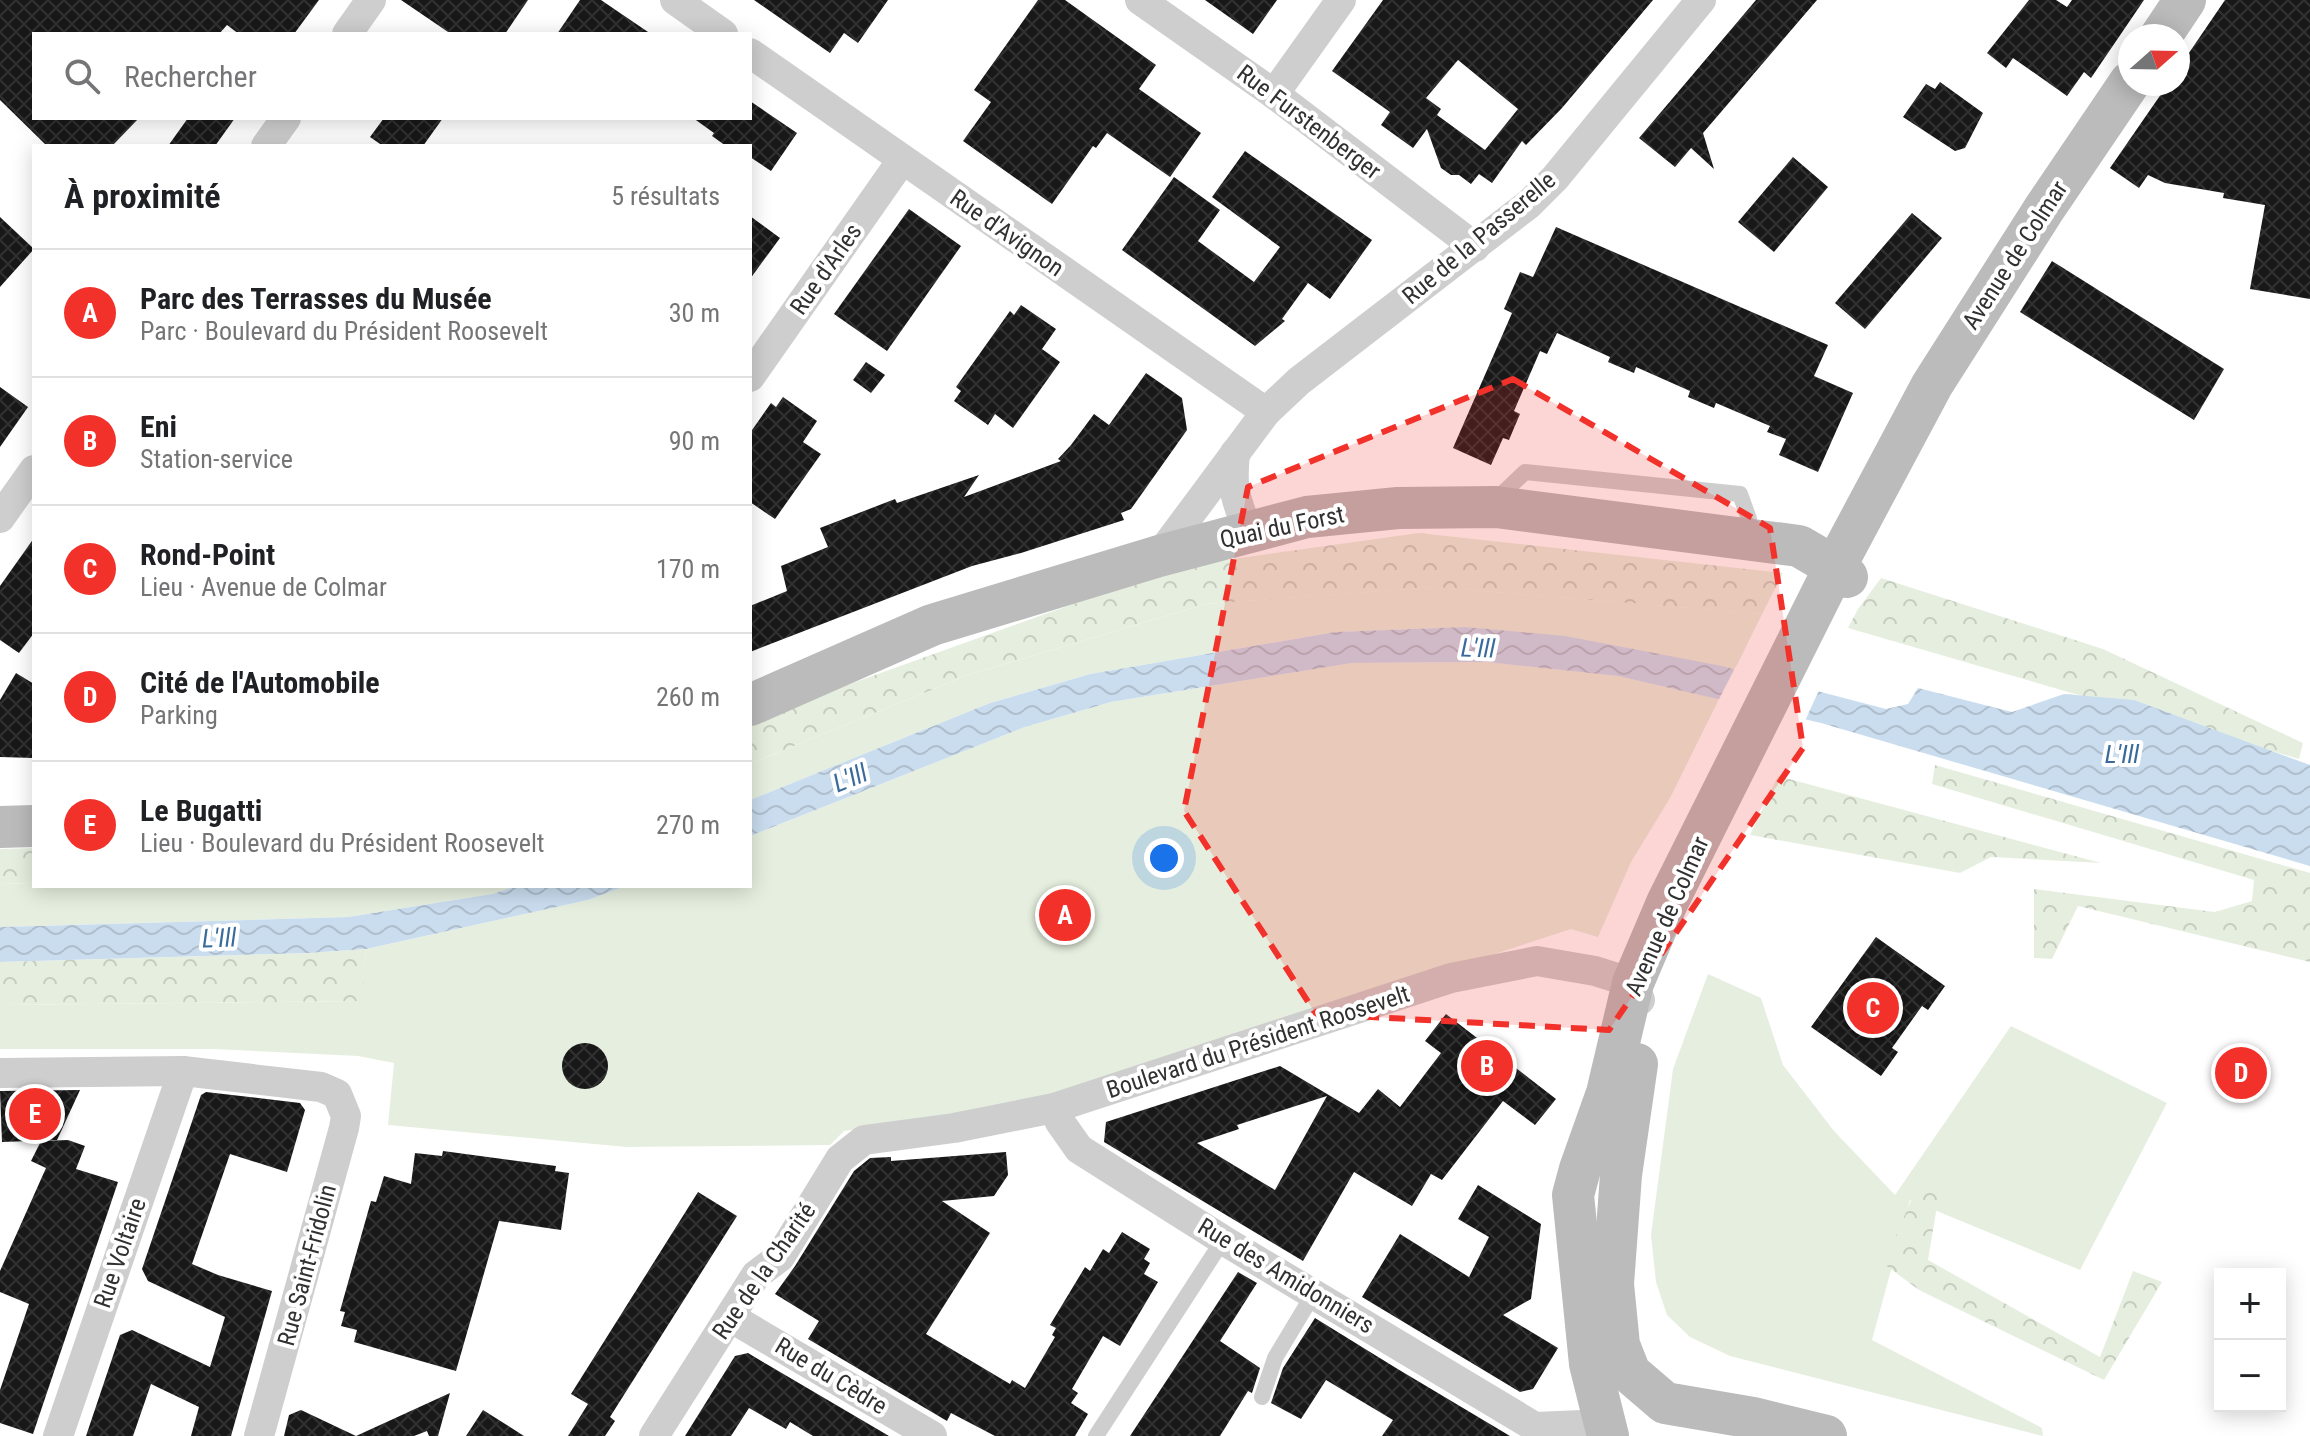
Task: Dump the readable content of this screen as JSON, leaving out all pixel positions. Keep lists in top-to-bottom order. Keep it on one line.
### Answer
{"streets":{"main road":["Avenue de Colmar","Quai du Forst"],"street":["Rue Furstenberger","Rue d'Avignon","Rue de la Passerelle","Rue d'Arles","Boulevard du Président Roosevelt","Rue Voltaire","Rue Saint-Fridolin","Rue de la Charité","Rue des Amidonniers","Rue du Cèdre"]},"crossings":[["Rue Furstenberger","Rue de la Passerelle"],["Rue d'Avignon","Rue de la Passerelle"],["Rue d'Avignon","Rue d'Arles"],["Rue de la Passerelle","Quai du Forst"],["Avenue de Colmar","Quai du Forst"],["Avenue de Colmar","Boulevard du Président Roosevelt"],["Boulevard du Président Roosevelt","Rue de la Charité"],["Boulevard du Président Roosevelt","Rue des Amidonniers"],["Rue Voltaire","Rue Saint-Fridolin"],["Rue de la Charité","Rue du Cèdre"]],"water":["L'Ill"],"north":"right","page":{"search":"Rechercher","heading":["À proximité","5 résultats"],"list":[{"mark":"A","name":"Parc des Terrasses du Musée","note":"Parc · Boulevard du Président Roosevelt","value":"30 m"},{"mark":"B","name":"Eni","note":"Station-service","value":"90 m"},{"mark":"C","name":"Rond-Point","note":"Lieu · Avenue de Colmar","value":"170 m"},{"mark":"D","name":"Cité de l'Automobile","note":"Parking","value":"260 m"},{"mark":"E","name":"Le Bugatti","note":"Lieu · Boulevard du Président Roosevelt","value":"270 m"}],"pins":["A","C","B","D","E"],"map_buttons":["+","−"]}}
